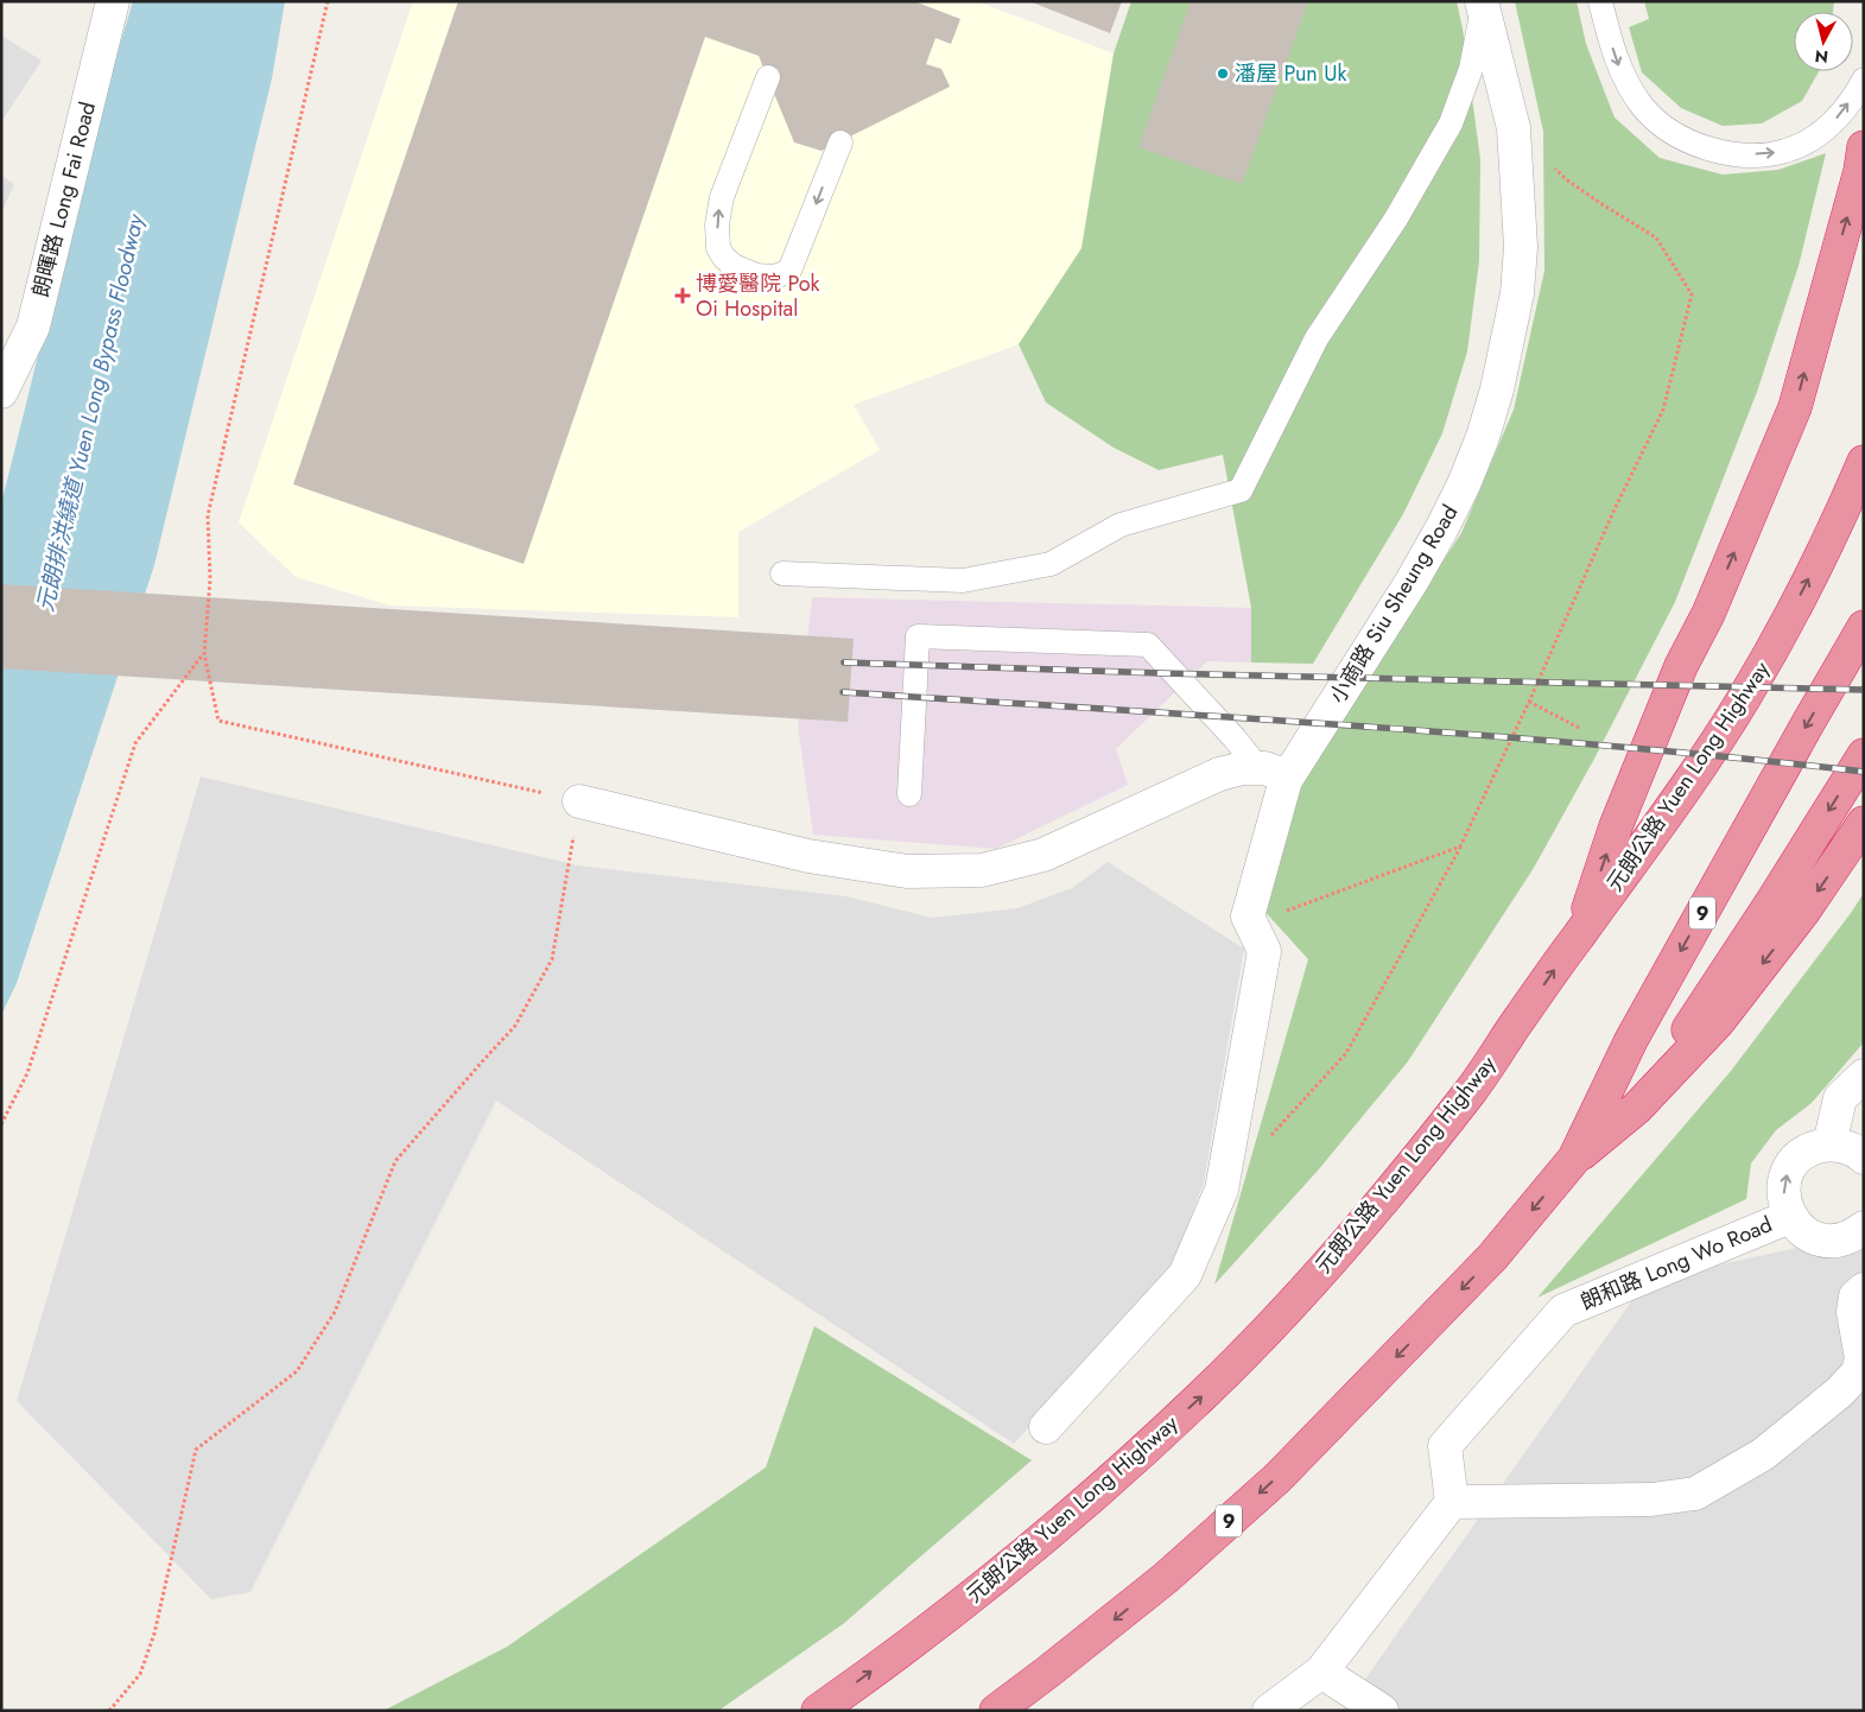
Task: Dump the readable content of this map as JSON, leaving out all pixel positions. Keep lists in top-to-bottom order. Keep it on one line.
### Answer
{"streets":{"highway":["元朗公路 Yuen Long Highway","9"],"street":["朗暉路 Long Fai Road","小商路 Siu Sheung Road","朗和路 Long Wo Road"]},"water":["元朗排洪繞道 Yuen Long Bypass Floodway"],"places":{"other":["潘屋 Pun Uk"],"health":["博愛醫院 Pok Oi Hospital"]},"north":"bottom"}
